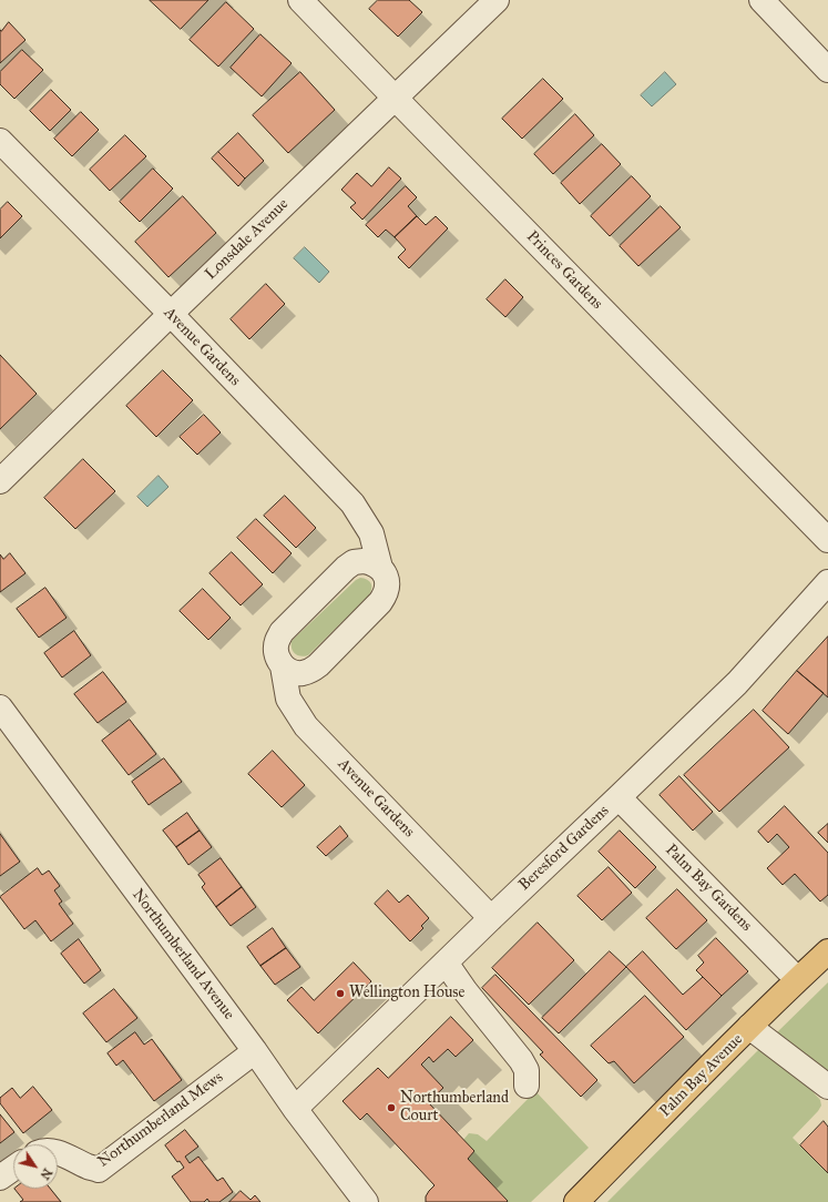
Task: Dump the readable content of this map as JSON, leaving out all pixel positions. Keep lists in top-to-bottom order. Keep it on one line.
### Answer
{"streets":{"main road":["Palm Bay Avenue"],"street":["Lonsdale Avenue","Princes Gardens","Avenue Gardens","Beresford Gardens","Palm Bay Gardens","Northumberland Avenue","Northumberland Mews"]},"crossings":[["Lonsdale Avenue","Princes Gardens"],["Lonsdale Avenue","Avenue Gardens"],["Avenue Gardens","Beresford Gardens"],["Beresford Gardens","Palm Bay Gardens"],["Beresford Gardens","Northumberland Avenue"],["Palm Bay Gardens","Palm Bay Avenue"],["Northumberland Avenue","Northumberland Mews"]],"places":["Wellington House","Northumberland Court"],"north":"bottom right"}
